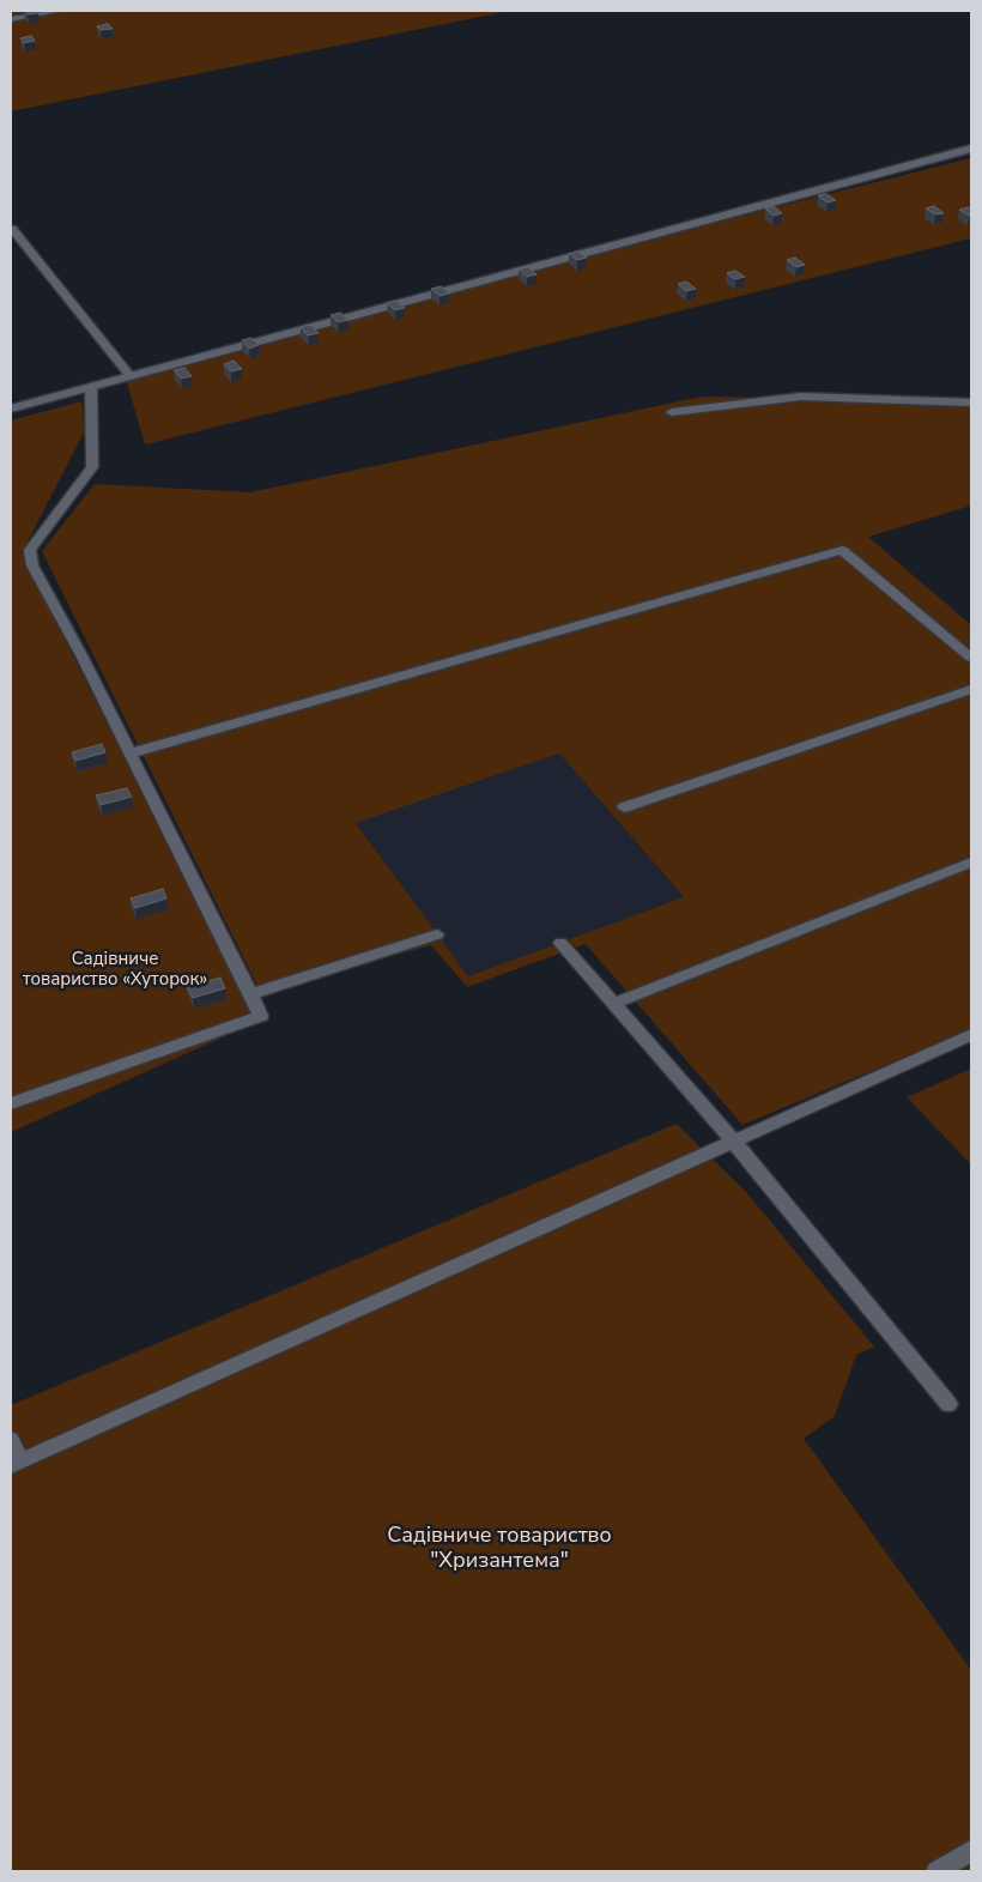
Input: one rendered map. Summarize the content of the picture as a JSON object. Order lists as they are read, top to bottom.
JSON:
{
  "parks": ["Садівниче товариство «Хуторок»", "Садівниче товариство \"Хризантема\""]
}
